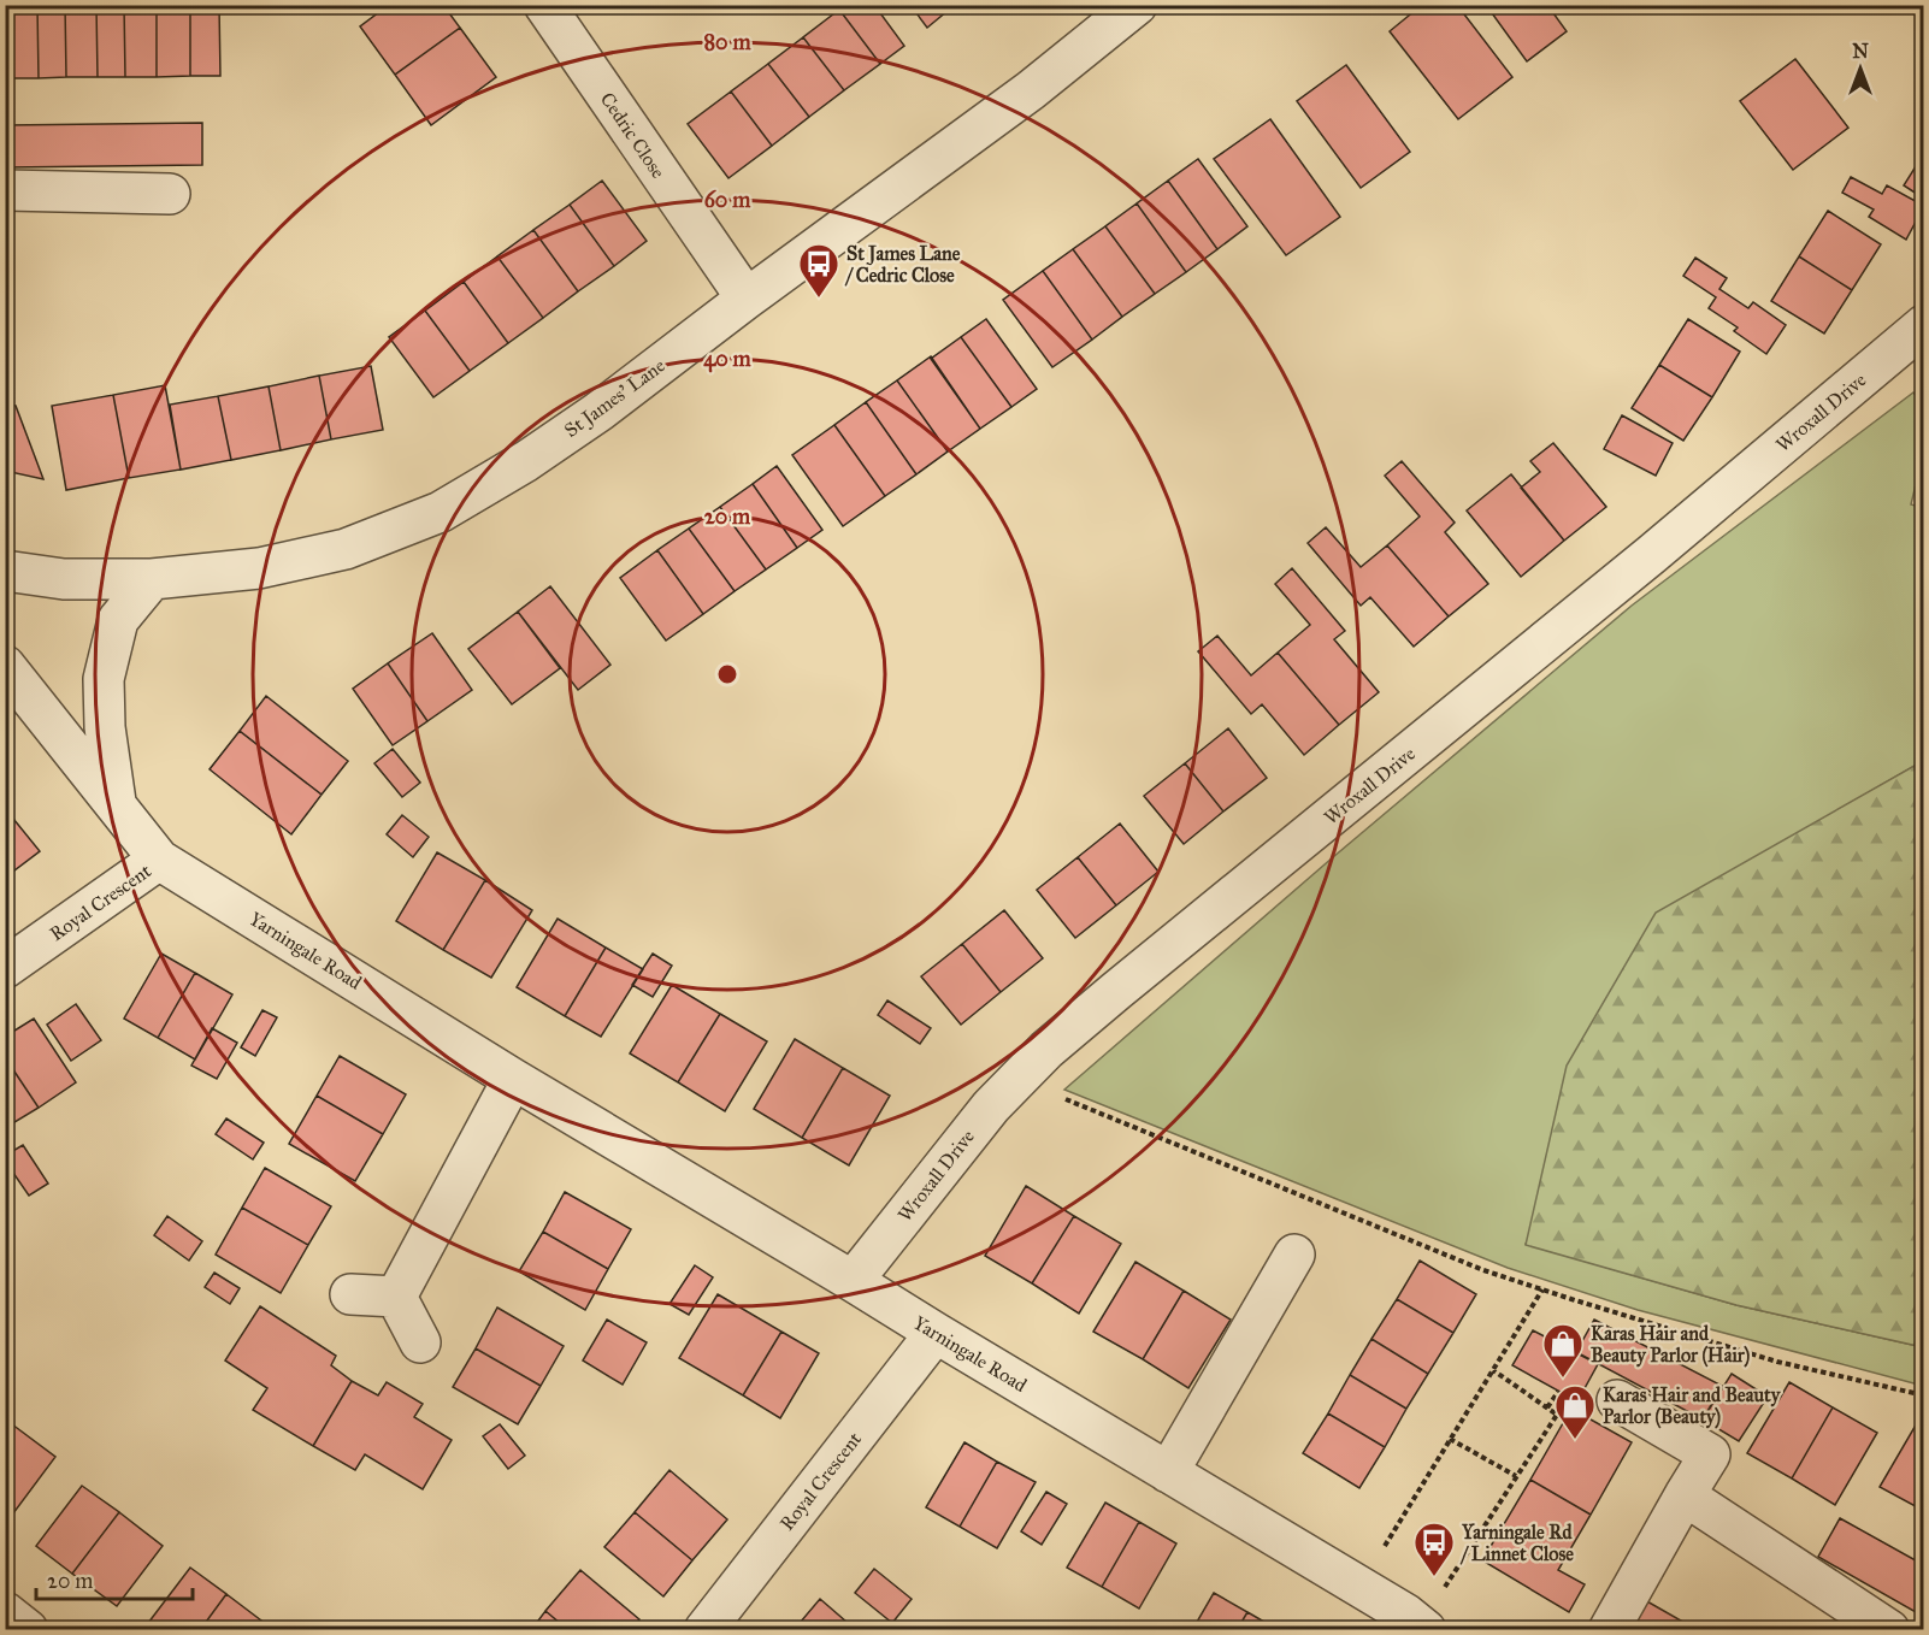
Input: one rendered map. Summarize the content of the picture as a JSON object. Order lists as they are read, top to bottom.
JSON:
{
  "streets": {
    "street": [
      "Cedric Close",
      "St James' Lane",
      "Wroxall Drive",
      "Royal Crescent",
      "Yarningale Road"
    ]
  },
  "crossings": [
    ["Cedric Close", "St James' Lane"],
    ["Wroxall Drive", "Yarningale Road"],
    ["Royal Crescent", "Yarningale Road"]
  ],
  "places": {
    "bus stop": ["St James Lane / Cedric Close", "Yarningale Rd / Linnet Close"],
    "shop": ["Karas Hair and Beauty Parlor (Hair)", "Karas Hair and Beauty Parlor (Beauty)"]
  },
  "scale_bar": "20 m",
  "north": "top",
  "rings": [
    "80 m",
    "60 m",
    "40 m",
    "20 m"
  ]
}
